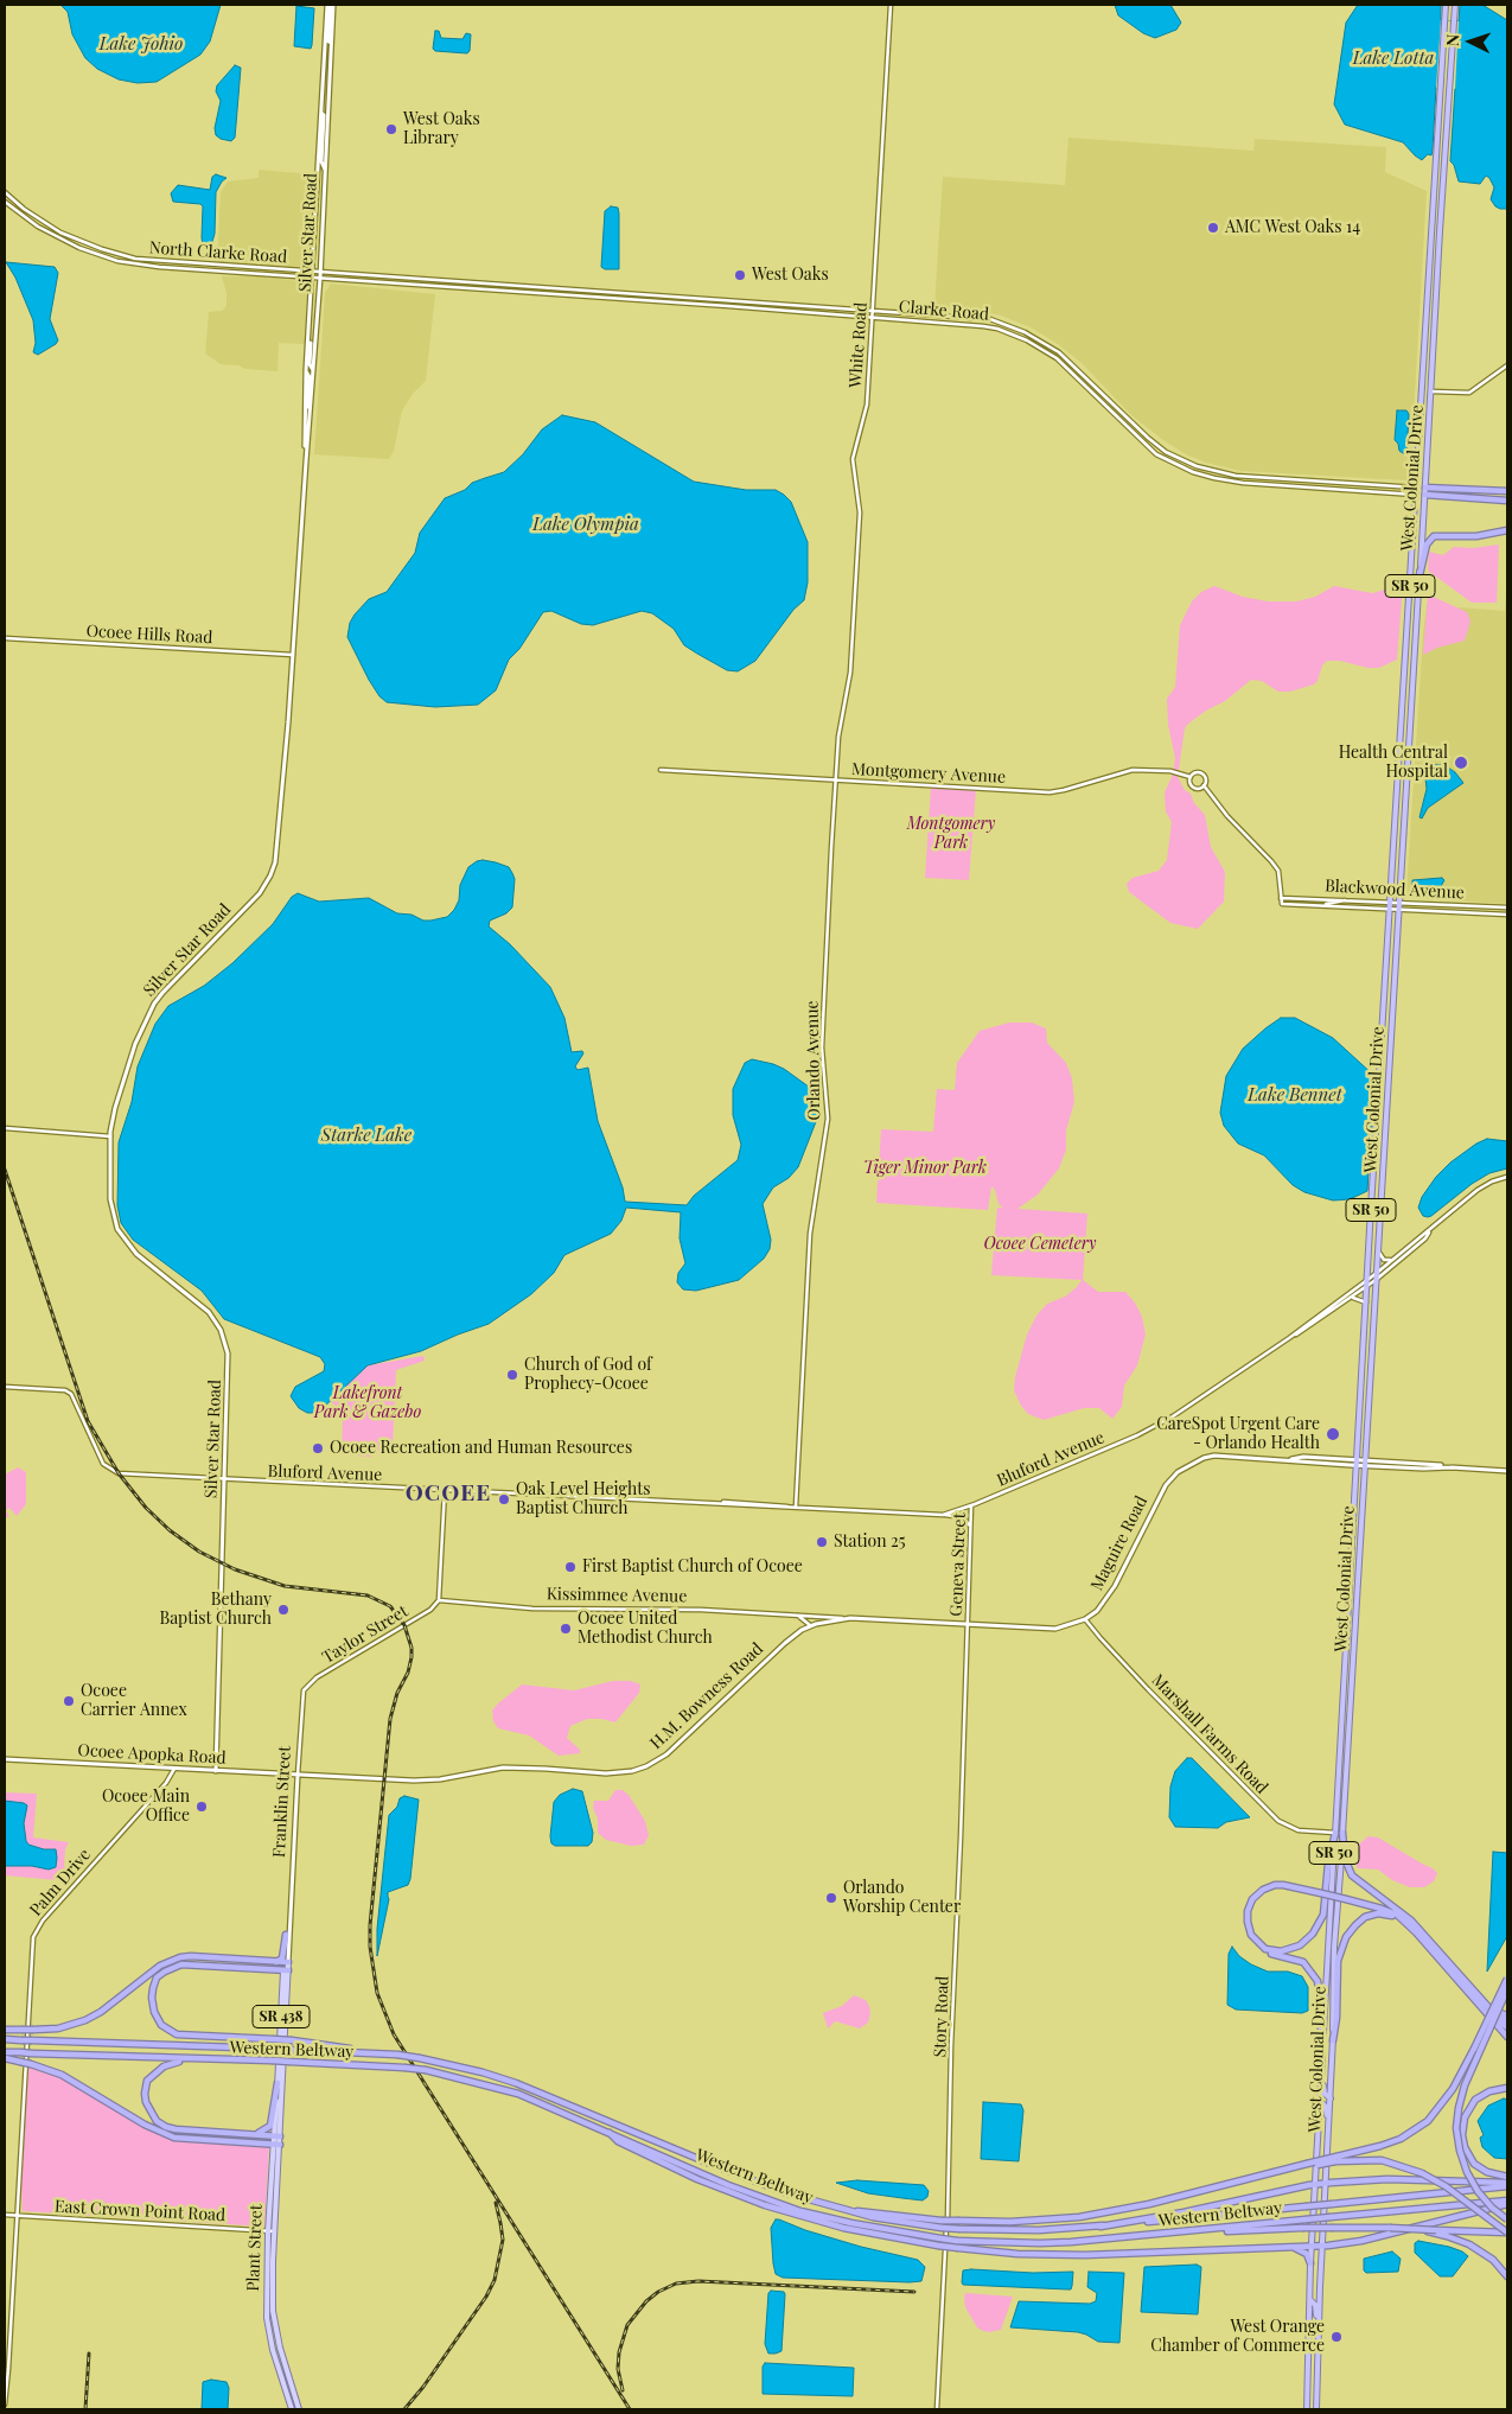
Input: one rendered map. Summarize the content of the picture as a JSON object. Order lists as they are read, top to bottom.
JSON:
{
  "streets": {
    "highway": [
      "Clarke Road",
      "West Colonial Drive",
      "SR 50",
      "Western Beltway"
    ],
    "main road": [
      "Silver Star Road",
      "Maguire Road",
      "Kissimmee Avenue",
      "H.M. Bowness Road",
      "Ocoee Apopka Road",
      "Franklin Street",
      "SR 438",
      "Plant Street"
    ],
    "street": [
      "North Clarke Road",
      "White Road",
      "Ocoee Hills Road",
      "Montgomery Avenue",
      "Blackwood Avenue",
      "Orlando Avenue",
      "Bluford Avenue",
      "Geneva Street",
      "Taylor Street",
      "Marshall Farms Road",
      "Palm Drive",
      "Story Road",
      "East Crown Point Road"
    ]
  },
  "crossings": [
    ["Silver Star Road", "North Clarke Road"],
    ["Silver Star Road", "Ocoee Hills Road"],
    ["Silver Star Road", "Bluford Avenue"],
    ["Silver Star Road", "Ocoee Apopka Road"],
    ["North Clarke Road", "Clarke Road"],
    ["Clarke Road", "White Road"],
    ["Clarke Road", "West Colonial Drive"],
    ["White Road", "Orlando Avenue"],
    ["West Colonial Drive", "Blackwood Avenue"],
    ["West Colonial Drive", "Bluford Avenue"],
    ["West Colonial Drive", "Maguire Road"],
    ["West Colonial Drive", "Marshall Farms Road"],
    ["Montgomery Avenue", "Orlando Avenue"],
    ["Orlando Avenue", "Bluford Avenue"],
    ["Bluford Avenue", "Geneva Street"],
    ["Maguire Road", "Geneva Street"],
    ["Maguire Road", "Kissimmee Avenue"],
    ["Maguire Road", "Marshall Farms Road"],
    ["Maguire Road", "Story Road"],
    ["Geneva Street", "Kissimmee Avenue"],
    ["Geneva Street", "Story Road"],
    ["Kissimmee Avenue", "Taylor Street"],
    ["Kissimmee Avenue", "H.M. Bowness Road"],
    ["Kissimmee Avenue", "Story Road"],
    ["Taylor Street", "Franklin Street"],
    ["H.M. Bowness Road", "Ocoee Apopka Road"],
    ["H.M. Bowness Road", "Franklin Street"],
    ["Ocoee Apopka Road", "Franklin Street"],
    ["Ocoee Apopka Road", "Palm Drive"],
    ["Franklin Street", "Plant Street"],
    ["Palm Drive", "East Crown Point Road"],
    ["East Crown Point Road", "Plant Street"]
  ],
  "districts": ["OCOEE"],
  "water": [
    "Lake Johio",
    "Lake Lotta",
    "Lake Olympia",
    "Lake Bennet",
    "Starke Lake"
  ],
  "parks": [
    "Montgomery Park",
    "Tiger Minor Park",
    "Ocoee Cemetery",
    "Lakefront Park & Gazebo"
  ],
  "places": [
    "West Oaks Library",
    "AMC West Oaks 14",
    "West Oaks",
    "Health Central Hospital",
    "Church of God of Prophecy-Ocoee",
    "CareSpot Urgent Care - Orlando Health",
    "Ocoee Recreation and Human Resources",
    "Oak Level Heights Baptist Church",
    "Station 25",
    "First Baptist Church of Ocoee",
    "Bethany Baptist Church",
    "Ocoee United Methodist Church",
    "Ocoee Carrier Annex",
    "Ocoee Main Office",
    "Orlando Worship Center",
    "West Orange Chamber of Commerce"
  ],
  "north": "left"
}
